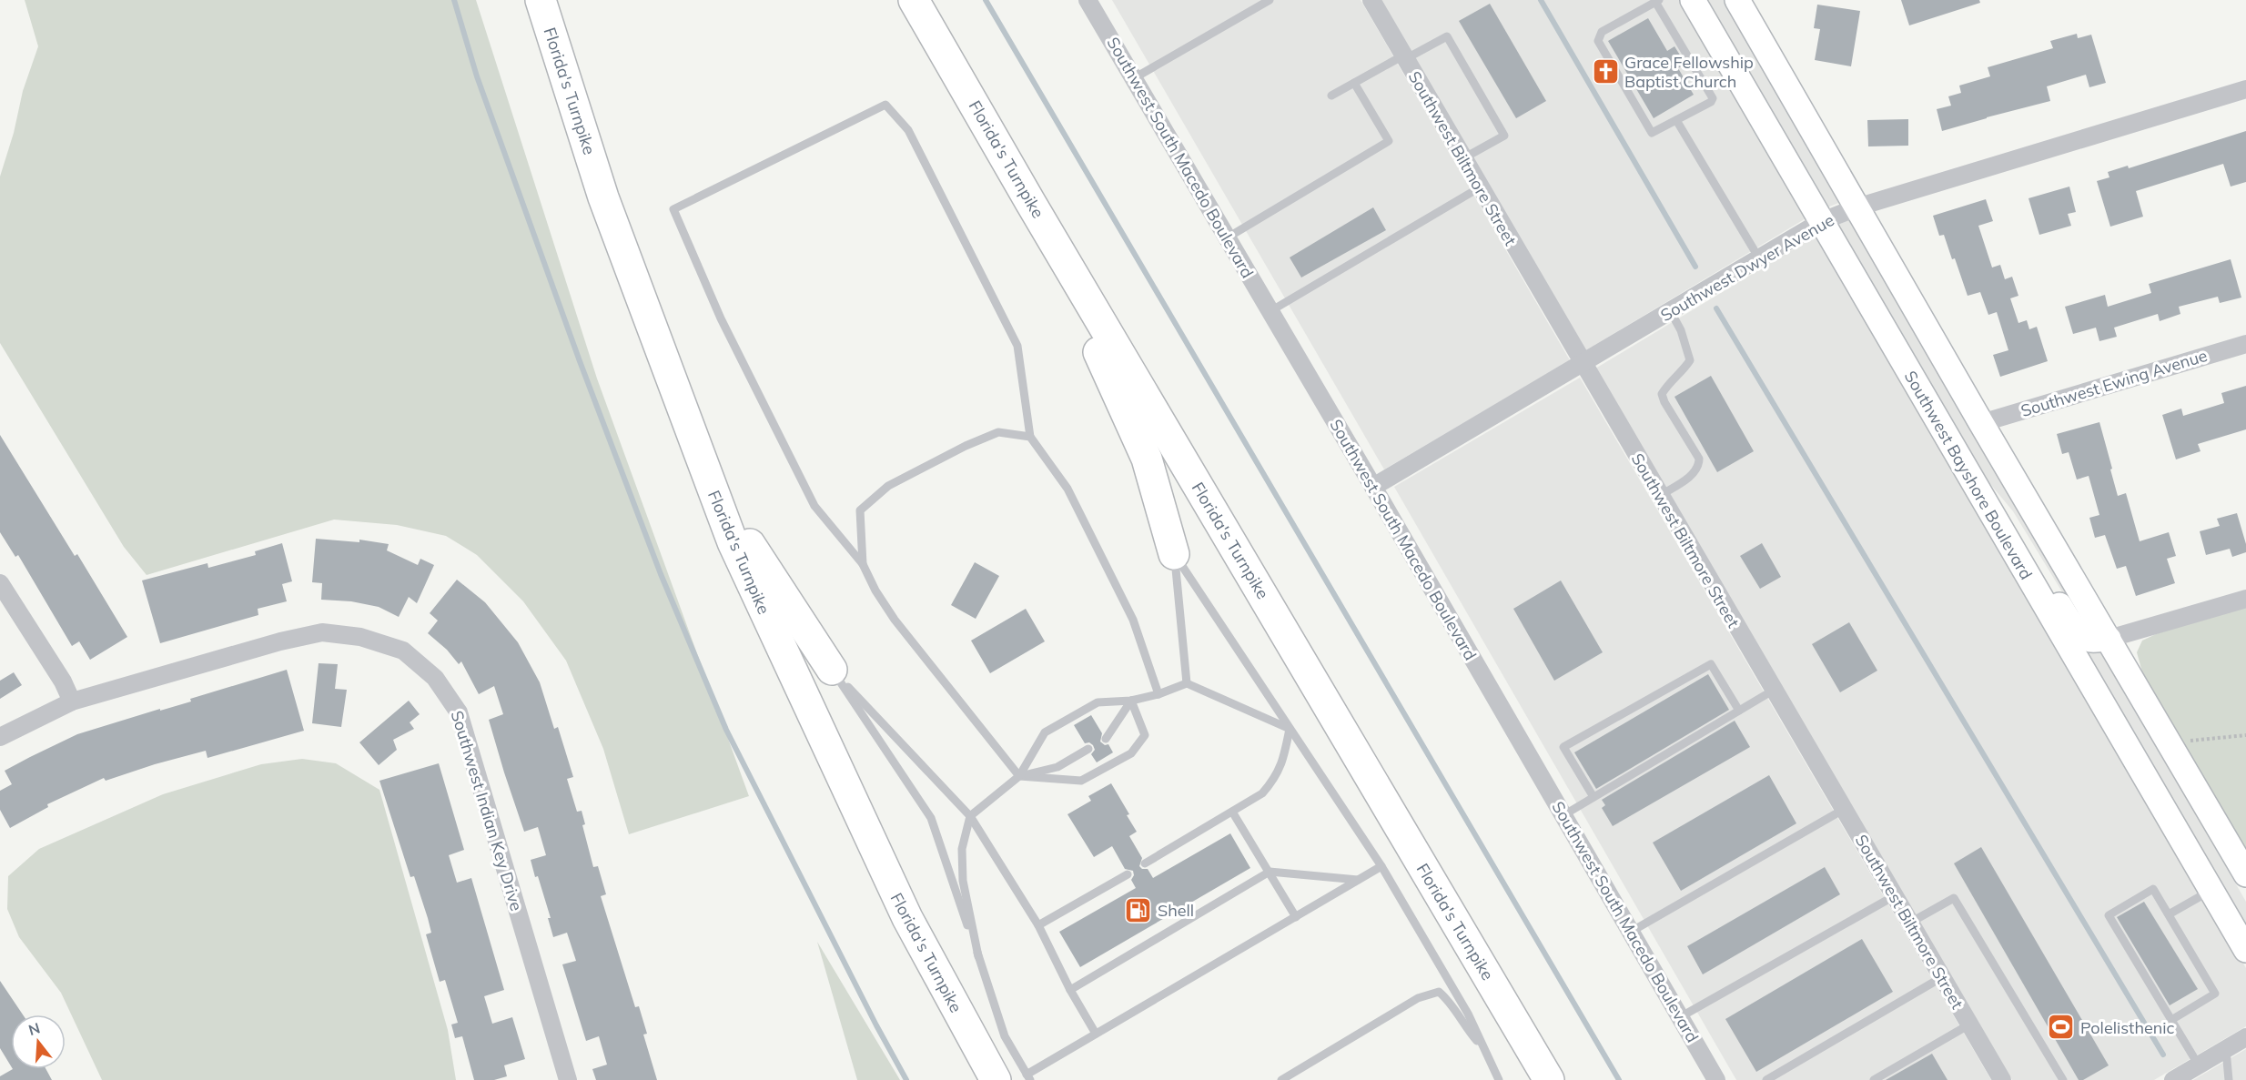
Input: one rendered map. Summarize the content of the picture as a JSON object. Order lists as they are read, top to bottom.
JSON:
{
  "streets": {
    "highway": ["Florida's Turnpike"],
    "main road": ["Southwest Bayshore Boulevard"],
    "street": [
      "Southwest South Macedo Boulevard",
      "Southwest Biltmore Street",
      "Southwest Dwyer Avenue",
      "Southwest Ewing Avenue",
      "Southwest Indian Key Drive"
    ]
  },
  "crossings": [
    ["Southwest South Macedo Boulevard", "Southwest Dwyer Avenue"],
    ["Southwest Biltmore Street", "Southwest Dwyer Avenue"],
    ["Southwest Dwyer Avenue", "Southwest Bayshore Boulevard"]
  ],
  "places": {
    "church": ["Grace Fellowship Baptist Church"],
    "fuel station": ["Shell"],
    "sports": ["Polelisthenic"]
  },
  "north": "top"
}
